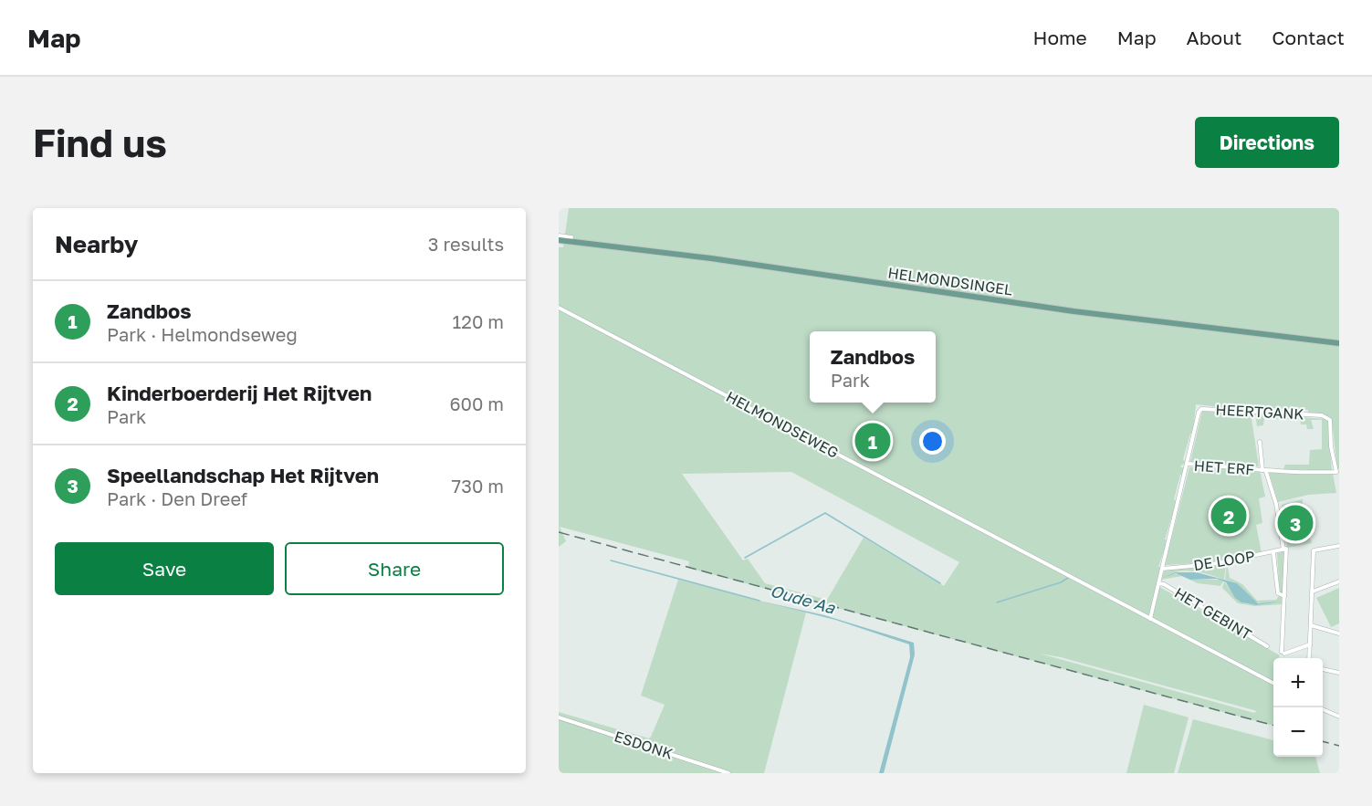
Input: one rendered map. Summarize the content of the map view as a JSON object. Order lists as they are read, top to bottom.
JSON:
{
  "streets": {
    "main road": ["HELMONDSINGEL"],
    "street": [
      "HEERTGANK",
      "HELMONDSEWEG",
      "HET ERF",
      "DE LOOP",
      "HET GEBINT",
      "ESDONK"
    ]
  },
  "crossings": [
    ["HEERTGANK", "HET ERF"],
    ["HEERTGANK", "DE LOOP"]
  ],
  "water": ["Oude Aa"],
  "page": {
    "header": "Map",
    "nav": [
      "Home",
      "Map",
      "About",
      "Contact"
    ],
    "buttons": [
      "Directions",
      ["Save", "Share"]
    ],
    "title": "Find us",
    "heading": ["Nearby", "3 results"],
    "list": [
      {
        "mark": "1",
        "name": "Zandbos",
        "note": "Park · Helmondseweg",
        "value": "120 m"
      },
      {
        "mark": "2",
        "name": "Kinderboerderij Het Rijtven",
        "note": "Park",
        "value": "600 m"
      },
      {
        "mark": "3",
        "name": "Speellandschap Het Rijtven",
        "note": "Park · Den Dreef",
        "value": "730 m"
      }
    ],
    "popup": ["Zandbos", "Park"],
    "pins": ["1", "2", "3"],
    "map_buttons": ["+", "−"]
  }
}
